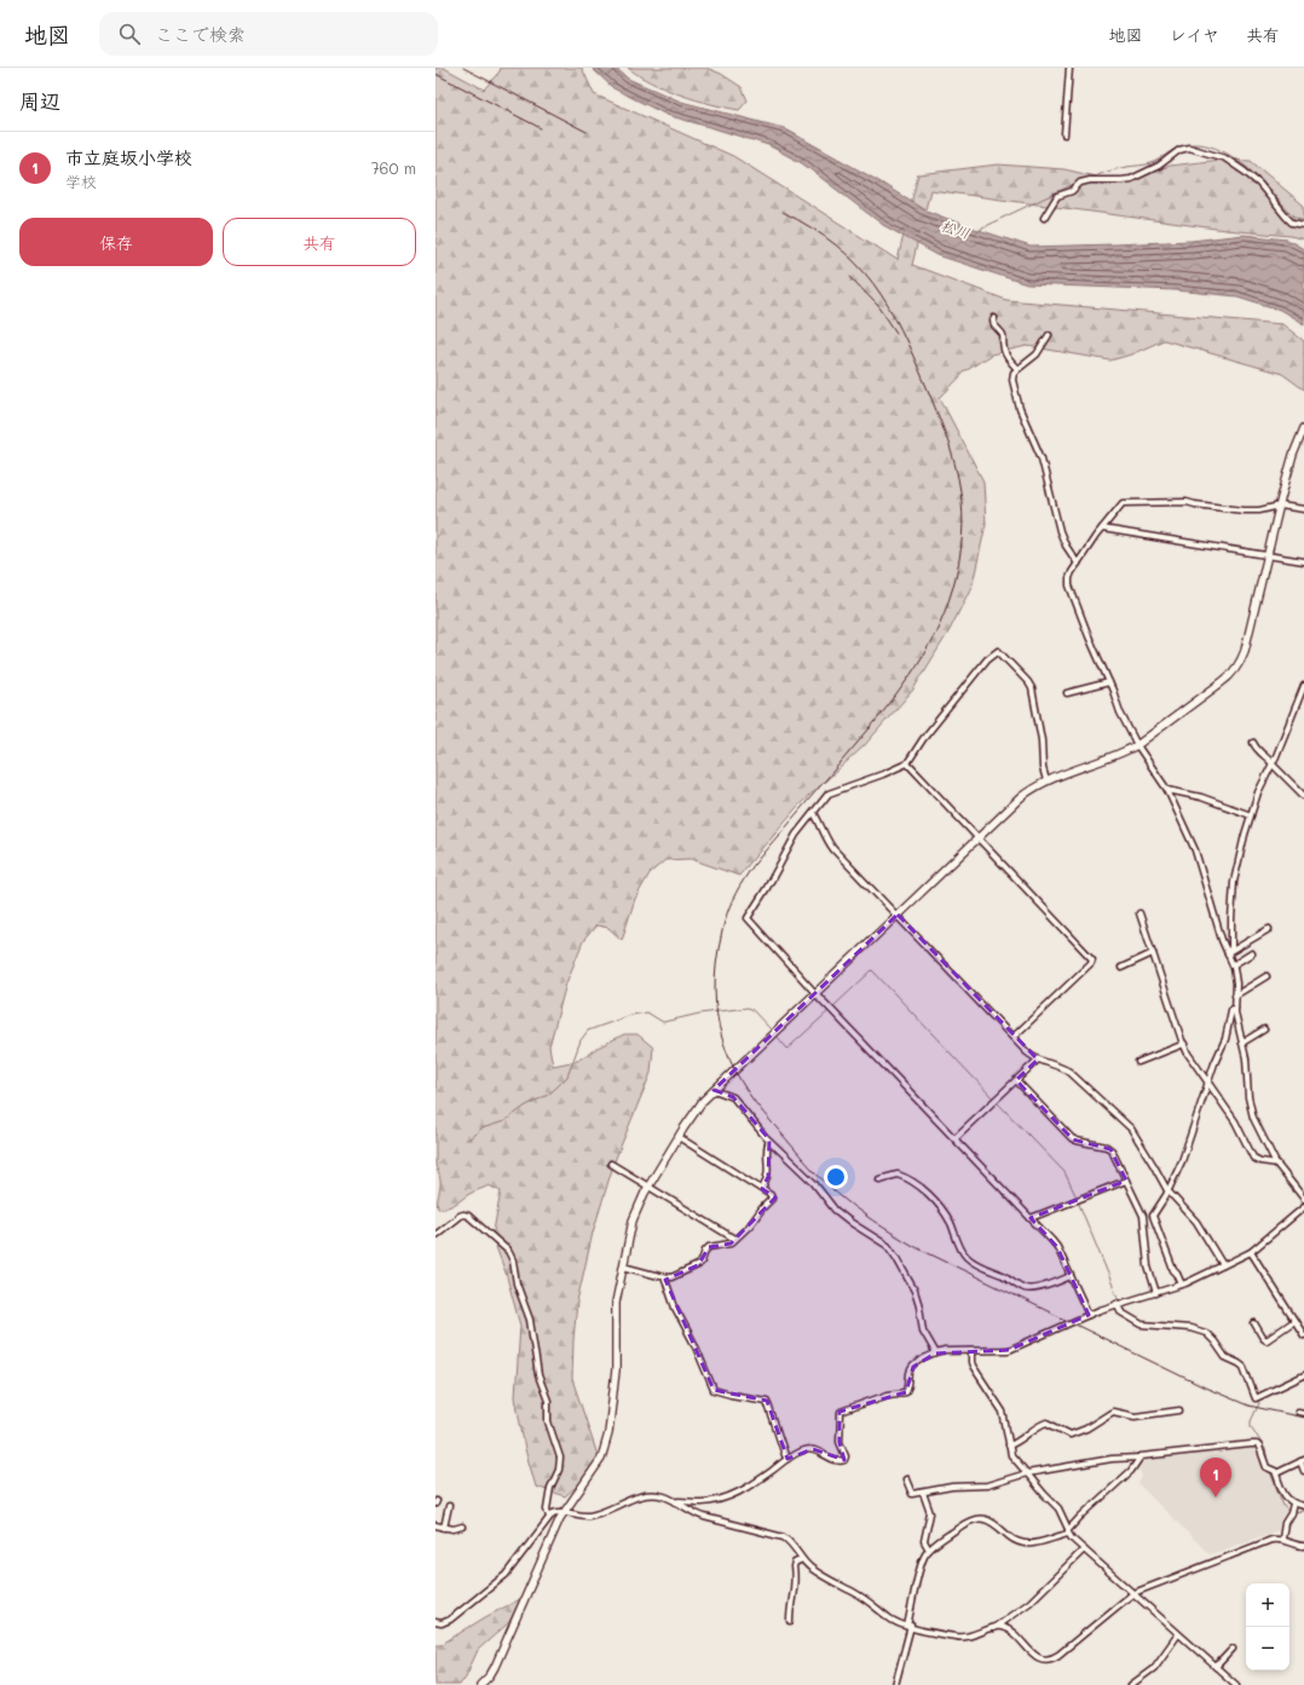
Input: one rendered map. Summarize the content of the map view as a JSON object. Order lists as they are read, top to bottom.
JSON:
{
  "water": ["松川"],
  "page": {
    "header": "地図",
    "search": "ここで検索",
    "nav": ["地図", "レイヤ", "共有"],
    "heading": "周辺",
    "list": [
      {
        "mark": "1",
        "name": "市立庭坂小学校",
        "note": "学校",
        "value": "760 m"
      }
    ],
    "buttons": ["保存", "共有"],
    "pins": "1",
    "map_buttons": ["+", "−"]
  }
}
